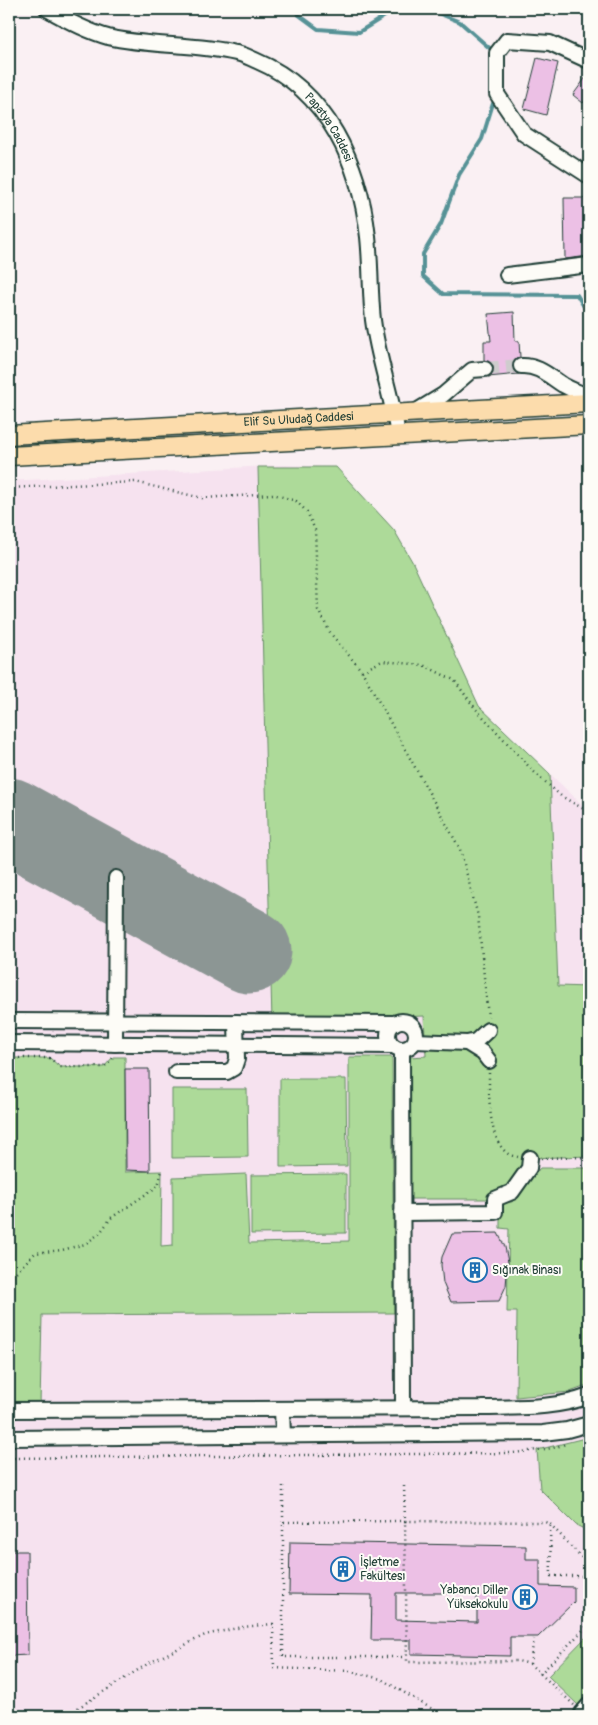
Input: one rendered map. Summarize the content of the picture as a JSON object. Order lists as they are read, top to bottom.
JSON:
{
  "streets": {
    "main road": ["Elif Su Uludağ Caddesi"],
    "street": ["Papatya Caddesi"]
  },
  "crossings": [
    ["Papatya Caddesi", "Elif Su Uludağ Caddesi"]
  ],
  "places": {
    "building": ["Sığınak Binası", "İşletme Fakültesı", "Yabancı Diller Yüksekokulu"]
  }
}
